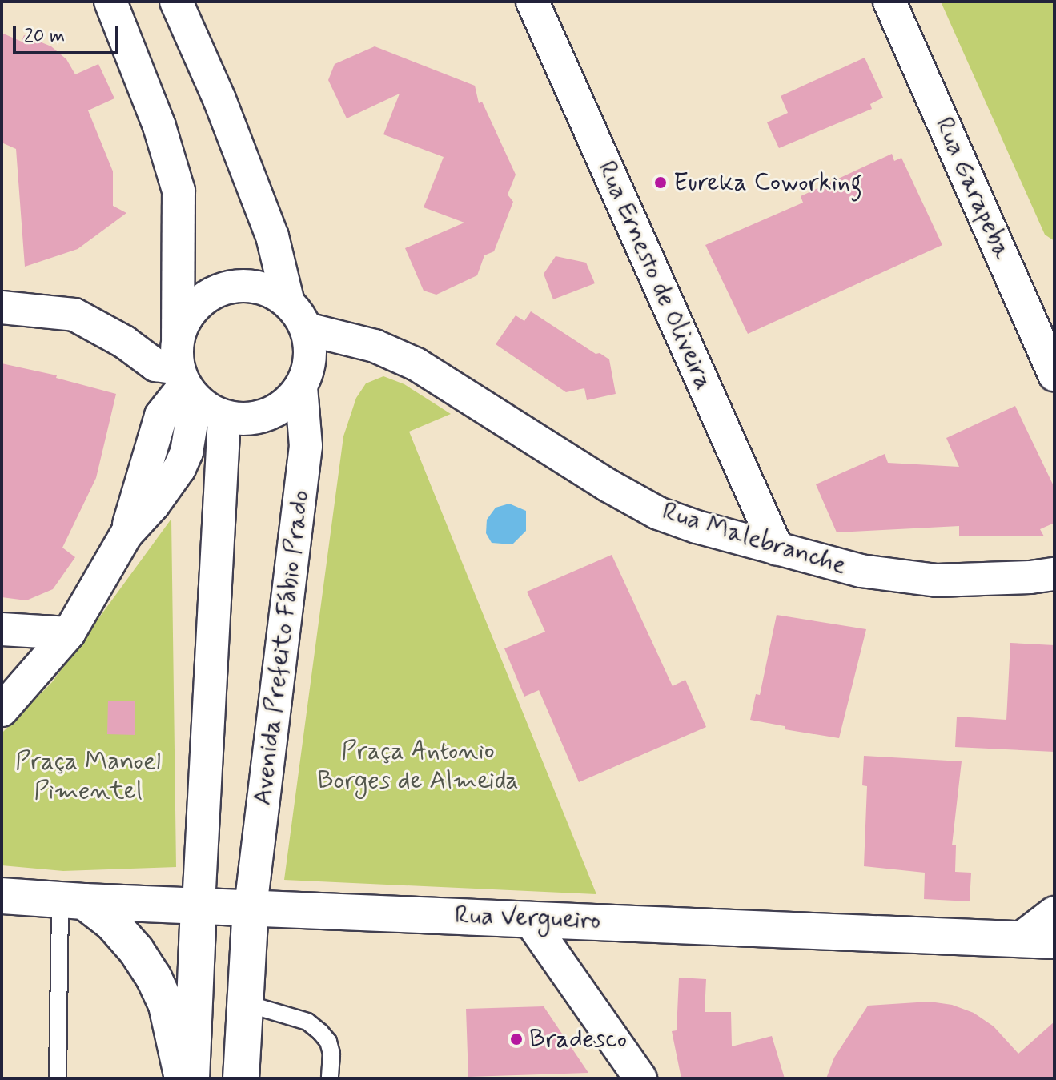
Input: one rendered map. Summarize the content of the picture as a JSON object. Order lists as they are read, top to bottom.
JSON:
{
  "streets": {
    "main road": ["Rua Vergueiro"],
    "street": [
      "Rua Garapeba",
      "Rua Ernesto de Oliveira",
      "Rua Malebranche",
      "Avenida Prefeito Fábio Prado"
    ]
  },
  "crossings": [
    ["Rua Ernesto de Oliveira", "Rua Malebranche"],
    ["Rua Malebranche", "Avenida Prefeito Fábio Prado"],
    ["Avenida Prefeito Fábio Prado", "Rua Vergueiro"]
  ],
  "parks": ["Praça Antonio Borges de Almeida", "Praça Manoel Pimentel"],
  "places": ["Eureka Coworking", "Bradesco"],
  "scale_bar": "20 m"
}
